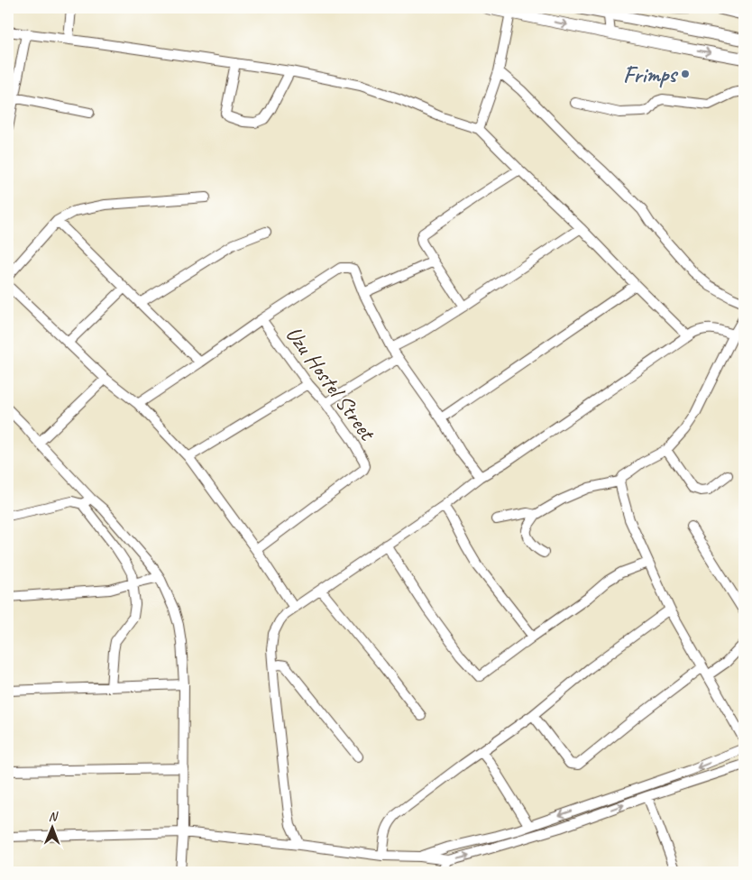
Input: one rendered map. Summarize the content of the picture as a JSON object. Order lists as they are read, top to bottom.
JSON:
{
  "streets": {
    "street": ["Uzu Hostel Street"]
  },
  "places": ["Frimps"],
  "north": "top"
}
